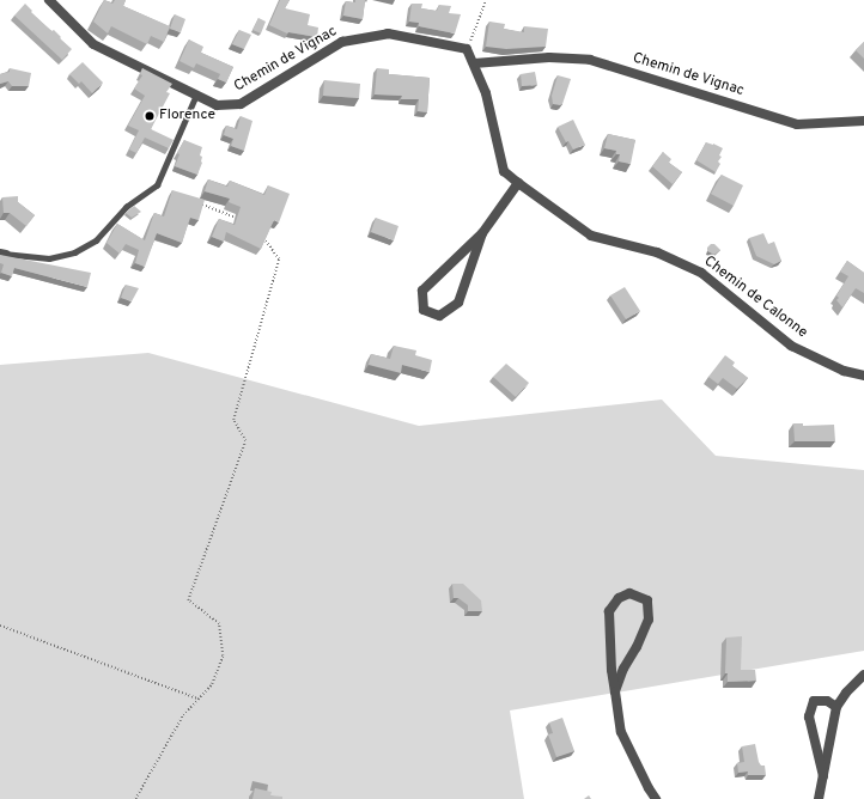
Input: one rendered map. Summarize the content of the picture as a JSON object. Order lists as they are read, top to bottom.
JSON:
{
  "streets": {
    "street": ["Chemin de Vignac", "Chemin de Calonne"]
  },
  "crossings": [
    ["Chemin de Vignac", "Chemin de Calonne"]
  ],
  "places": ["Florence"]
}
